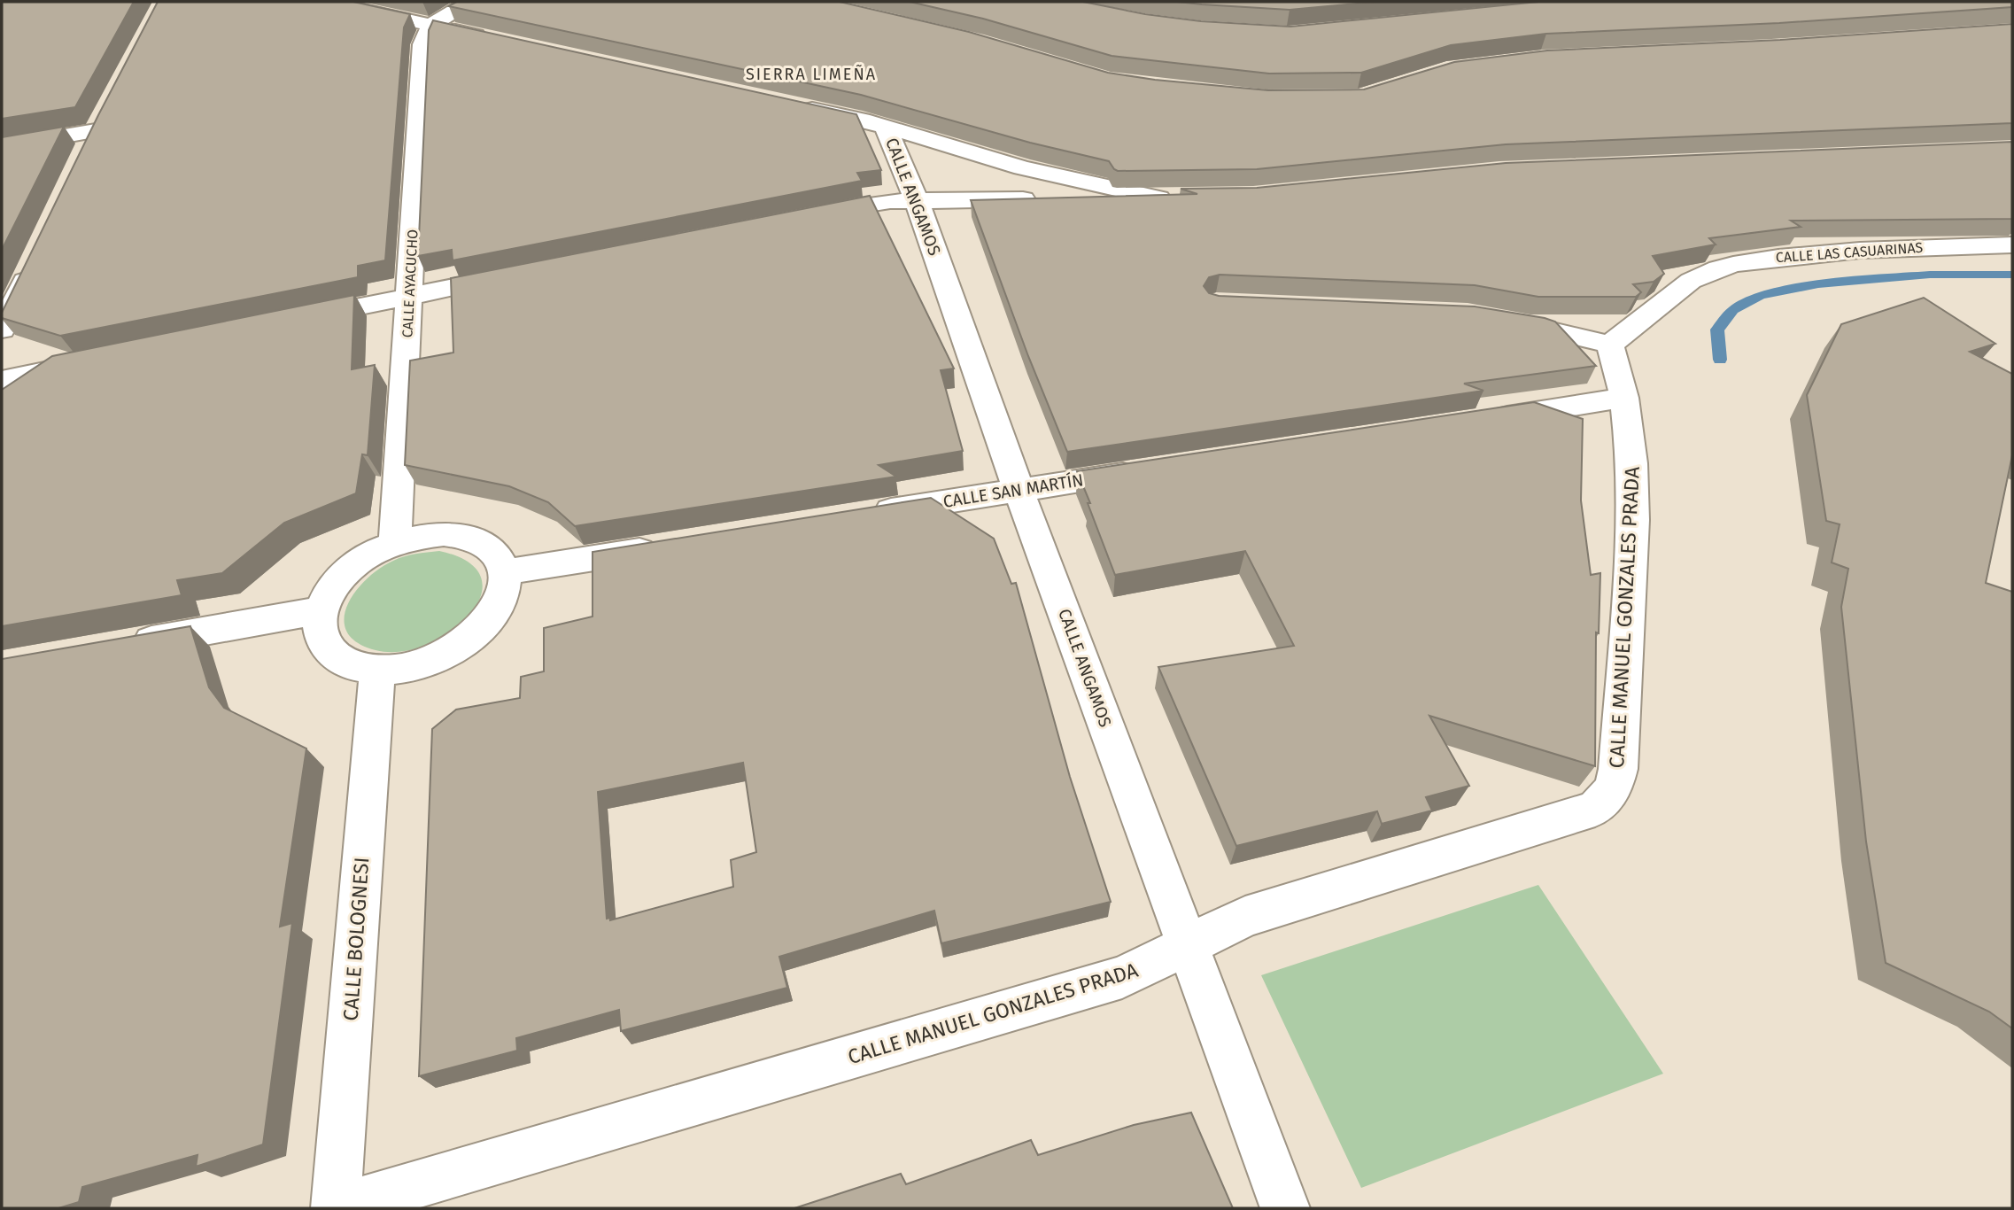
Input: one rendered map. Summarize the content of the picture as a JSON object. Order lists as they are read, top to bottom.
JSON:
{
  "streets": {
    "street": [
      "CALLE ANGAMOS",
      "CALLE LAS CASUARINAS",
      "CALLE AYACUCHO",
      "CALLE SAN MARTÍN",
      "CALLE MANUEL GONZALES PRADA",
      "CALLE BOLOGNESI"
    ]
  },
  "crossings": [
    ["CALLE ANGAMOS", "CALLE SAN MARTÍN"],
    ["CALLE ANGAMOS", "CALLE MANUEL GONZALES PRADA"],
    ["CALLE AYACUCHO", "CALLE BOLOGNESI"],
    ["CALLE MANUEL GONZALES PRADA", "CALLE BOLOGNESI"]
  ],
  "districts": ["SIERRA LIMEÑA"]
}
